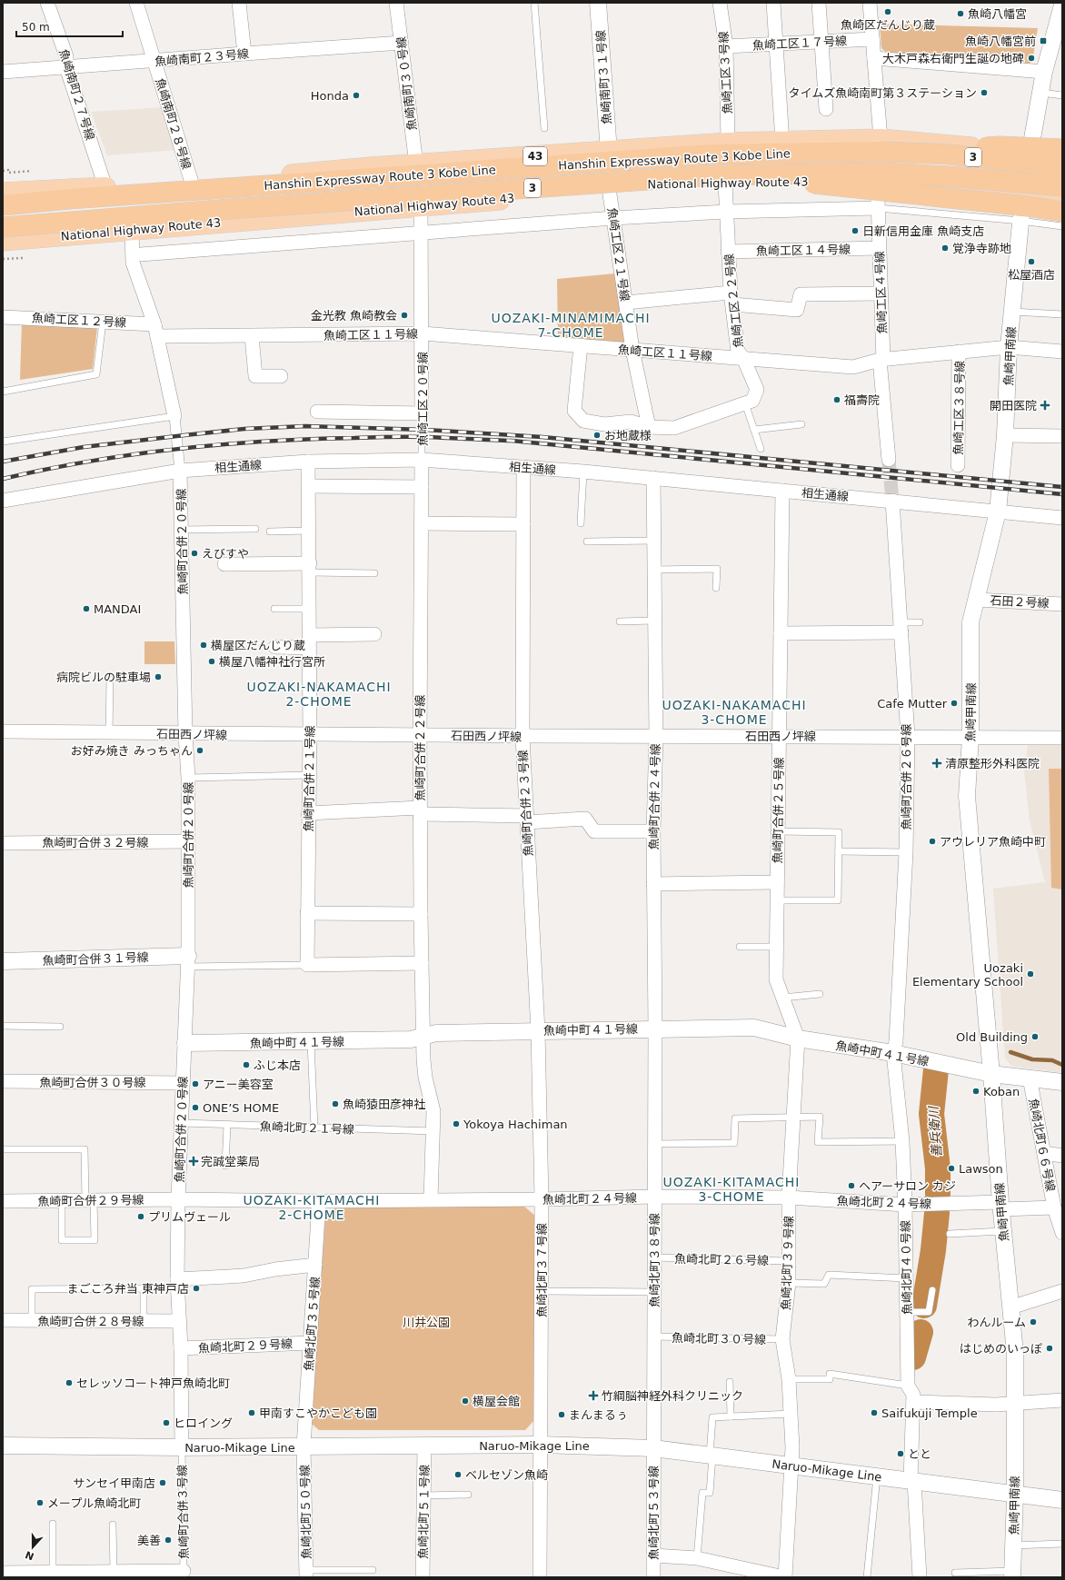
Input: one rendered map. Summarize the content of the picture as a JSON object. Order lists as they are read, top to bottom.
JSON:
{
  "streets": {
    "highway": [
      "43",
      "3",
      "Hanshin Expressway Route 3 Kobe Line",
      "National Highway Route 43"
    ],
    "street": [
      "魚崎工区１７号線",
      "魚崎南町２３号線",
      "魚崎工区３号線",
      "魚崎南町３１号線",
      "魚崎南町３０号線",
      "魚崎南町２７号線",
      "魚崎南町２８号線",
      "魚崎工区１４号線",
      "魚崎工区２１号線",
      "魚崎工区４号線",
      "魚崎工区２２号線",
      "魚崎工区１２号線",
      "魚崎工区１１号線",
      "魚崎甲南線",
      "魚崎工区２０号線",
      "魚崎工区３８号線",
      "相生通線",
      "魚崎町合併２０号線",
      "石田２号線",
      "石田西ノ坪線",
      "魚崎町合併２２号線",
      "魚崎町合併２６号線",
      "魚崎町合併２１号線",
      "魚崎町合併２４号線",
      "魚崎町合併２３号線",
      "魚崎町合併２５号線",
      "魚崎町合併３２号線",
      "魚崎町合併３１号線",
      "魚崎中町４１号線",
      "魚崎町合併３０号線",
      "魚崎北町６６号線",
      "魚崎北町２４号線",
      "魚崎町合併２９号線",
      "魚崎北町３８号線",
      "魚崎北町３９号線",
      "魚崎北町４０号線",
      "魚崎北町３７号線",
      "魚崎町合併２８号線",
      "魚崎北町３５号線",
      "魚崎北町２９号線",
      "Naruo-Mikage Line",
      "魚崎北町５０号線",
      "魚崎北町５１号線",
      "魚崎北町５３号線"
    ],
    "lane": [
      "魚崎北町２１号線",
      "魚崎北町２６号線",
      "魚崎北町３０号線",
      "魚崎町合併３号線"
    ]
  },
  "crossings": [
    ["魚崎工区１７号線", "魚崎工区３号線"],
    ["魚崎南町２３号線", "魚崎南町３０号線"],
    ["魚崎南町２３号線", "魚崎南町２７号線"],
    ["魚崎南町２３号線", "魚崎南町２８号線"],
    ["魚崎工区３号線", "43"],
    ["魚崎南町３１号線", "43"],
    ["魚崎南町３０号線", "43"],
    ["魚崎南町２７号線", "43"],
    ["魚崎南町２８号線", "43"],
    ["43", "Hanshin Expressway Route 3 Kobe Line"],
    ["43", "魚崎甲南線"],
    ["National Highway Route 43", "魚崎工区２１号線"],
    ["National Highway Route 43", "魚崎工区４号線"],
    ["National Highway Route 43", "魚崎工区２２号線"],
    ["National Highway Route 43", "魚崎甲南線"],
    ["National Highway Route 43", "魚崎工区２０号線"],
    ["National Highway Route 43", "魚崎町合併２０号線"],
    ["魚崎工区１４号線", "魚崎工区４号線"],
    ["魚崎工区１４号線", "魚崎工区２２号線"],
    ["魚崎工区２１号線", "魚崎工区１１号線"],
    ["魚崎工区４号線", "魚崎工区１１号線"],
    ["魚崎工区２２号線", "魚崎工区１１号線"],
    ["魚崎工区１２号線", "魚崎工区１１号線"],
    ["魚崎工区１２号線", "魚崎町合併２０号線"],
    ["魚崎工区１１号線", "魚崎甲南線"],
    ["魚崎工区１１号線", "魚崎工区２０号線"],
    ["魚崎工区１１号線", "魚崎工区３８号線"],
    ["魚崎工区１１号線", "魚崎町合併２０号線"],
    ["魚崎甲南線", "相生通線"],
    ["魚崎甲南線", "石田２号線"],
    ["魚崎甲南線", "石田西ノ坪線"],
    ["魚崎甲南線", "魚崎中町４１号線"],
    ["魚崎甲南線", "魚崎北町２４号線"],
    ["魚崎甲南線", "Naruo-Mikage Line"],
    ["魚崎工区２０号線", "相生通線"],
    ["魚崎工区２０号線", "魚崎町合併２２号線"],
    ["相生通線", "魚崎町合併２０号線"],
    ["相生通線", "魚崎町合併２２号線"],
    ["相生通線", "魚崎町合併２６号線"],
    ["相生通線", "魚崎町合併２１号線"],
    ["相生通線", "魚崎町合併２４号線"],
    ["相生通線", "魚崎町合併２３号線"],
    ["相生通線", "魚崎町合併２５号線"],
    ["魚崎町合併２０号線", "石田西ノ坪線"],
    ["魚崎町合併２０号線", "魚崎町合併３２号線"],
    ["魚崎町合併２０号線", "魚崎町合併３１号線"],
    ["魚崎町合併２０号線", "魚崎中町４１号線"],
    ["魚崎町合併２０号線", "魚崎町合併３０号線"],
    ["魚崎町合併２０号線", "魚崎北町２１号線"],
    ["魚崎町合併２０号線", "魚崎北町２４号線"],
    ["魚崎町合併２０号線", "魚崎町合併２９号線"],
    ["魚崎町合併２０号線", "魚崎町合併２８号線"],
    ["魚崎町合併２０号線", "魚崎北町２９号線"],
    ["魚崎町合併２０号線", "Naruo-Mikage Line"],
    ["魚崎町合併２０号線", "魚崎町合併３号線"],
    ["石田西ノ坪線", "魚崎町合併２２号線"],
    ["石田西ノ坪線", "魚崎町合併２６号線"],
    ["石田西ノ坪線", "魚崎町合併２１号線"],
    ["石田西ノ坪線", "魚崎町合併２４号線"],
    ["石田西ノ坪線", "魚崎町合併２３号線"],
    ["石田西ノ坪線", "魚崎町合併２５号線"],
    ["魚崎町合併２２号線", "魚崎中町４１号線"],
    ["魚崎町合併２２号線", "魚崎北町２１号線"],
    ["魚崎町合併２２号線", "魚崎北町２４号線"],
    ["魚崎町合併２６号線", "魚崎中町４１号線"],
    ["魚崎町合併２６号線", "魚崎北町４０号線"],
    ["魚崎町合併２４号線", "魚崎中町４１号線"],
    ["魚崎町合併２４号線", "魚崎北町３８号線"],
    ["魚崎町合併２３号線", "魚崎中町４１号線"],
    ["魚崎町合併２３号線", "魚崎北町３７号線"],
    ["魚崎町合併２５号線", "魚崎中町４１号線"],
    ["魚崎町合併２５号線", "魚崎北町３９号線"],
    ["魚崎中町４１号線", "魚崎北町６６号線"],
    ["魚崎中町４１号線", "魚崎北町３８号線"],
    ["魚崎中町４１号線", "魚崎北町３９号線"],
    ["魚崎中町４１号線", "魚崎北町４０号線"],
    ["魚崎中町４１号線", "魚崎北町３７号線"],
    ["魚崎北町６６号線", "魚崎北町２４号線"],
    ["魚崎北町２４号線", "魚崎町合併２９号線"],
    ["魚崎北町２４号線", "魚崎北町３８号線"],
    ["魚崎北町２４号線", "魚崎北町３９号線"],
    ["魚崎北町２４号線", "魚崎北町４０号線"],
    ["魚崎北町２４号線", "魚崎北町３７号線"],
    ["魚崎北町２４号線", "魚崎北町３５号線"],
    ["魚崎北町２６号線", "魚崎北町３８号線"],
    ["魚崎北町２６号線", "魚崎北町３９号線"],
    ["魚崎北町３８号線", "魚崎北町３０号線"],
    ["魚崎北町３８号線", "Naruo-Mikage Line"],
    ["魚崎北町３８号線", "魚崎北町５３号線"],
    ["魚崎北町３９号線", "魚崎北町３０号線"],
    ["魚崎北町３９号線", "Naruo-Mikage Line"],
    ["魚崎北町４０号線", "Naruo-Mikage Line"],
    ["魚崎北町３７号線", "Naruo-Mikage Line"],
    ["魚崎北町３５号線", "魚崎北町２９号線"],
    ["魚崎北町３５号線", "Naruo-Mikage Line"],
    ["魚崎北町３５号線", "魚崎北町５０号線"],
    ["Naruo-Mikage Line", "魚崎町合併３号線"],
    ["Naruo-Mikage Line", "魚崎北町５０号線"],
    ["Naruo-Mikage Line", "魚崎北町５１号線"],
    ["Naruo-Mikage Line", "魚崎北町５３号線"]
  ],
  "districts": [
    "UOZAKI-MINAMIMACHI 7-CHOME",
    "UOZAKI-NAKAMACHI 2-CHOME",
    "UOZAKI-NAKAMACHI 3-CHOME",
    "UOZAKI-KITAMACHI 3-CHOME",
    "UOZAKI-KITAMACHI 2-CHOME"
  ],
  "water": ["善兵衛川"],
  "parks": ["川井公園"],
  "places": {
    "other": [
      "魚崎区だんじり蔵",
      "魚崎八幡宮",
      "大木戸森右衛門生誕の地碑",
      "タイムズ魚崎南町第３ステーション",
      "Honda",
      "日新信用金庫 魚崎支店",
      "覚浄寺跡地",
      "松屋酒店",
      "金光教 魚崎教会",
      "福壽院",
      "お地蔵様",
      "えびすや",
      "MANDAI",
      "横屋区だんじり蔵",
      "横屋八幡神社行宮所",
      "病院ビルの駐車場",
      "Cafe Mutter",
      "お好み焼き みっちゃん",
      "アウレリア魚崎中町",
      "Uozaki Elementary School",
      "Old Building",
      "ふじ本店",
      "アニー美容室",
      "Koban",
      "魚崎猿田彦神社",
      "ONE’S HOME",
      "Yokoya Hachiman",
      "Lawson",
      "ヘアーサロン カジ",
      "プリムヴェール",
      "まごころ弁当 東神戸店",
      "わんルーム",
      "はじめのいっぽ",
      "セレッソコート神戸魚崎北町",
      "横屋会館",
      "甲南すこやかこども園",
      "Saifukuji Temple",
      "まんまるぅ",
      "ヒロイング",
      "とと",
      "ベルセゾン魚崎",
      "サンセイ甲南店",
      "メープル魚崎北町",
      "美善"
    ],
    "transit": ["魚崎八幡宮前"],
    "health": [
      "開田医院",
      "清原整形外科医院",
      "完誠堂薬局",
      "竹綱脳神経外科クリニック"
    ]
  },
  "scale_bar": "50 m",
  "north": "bottom"
}
